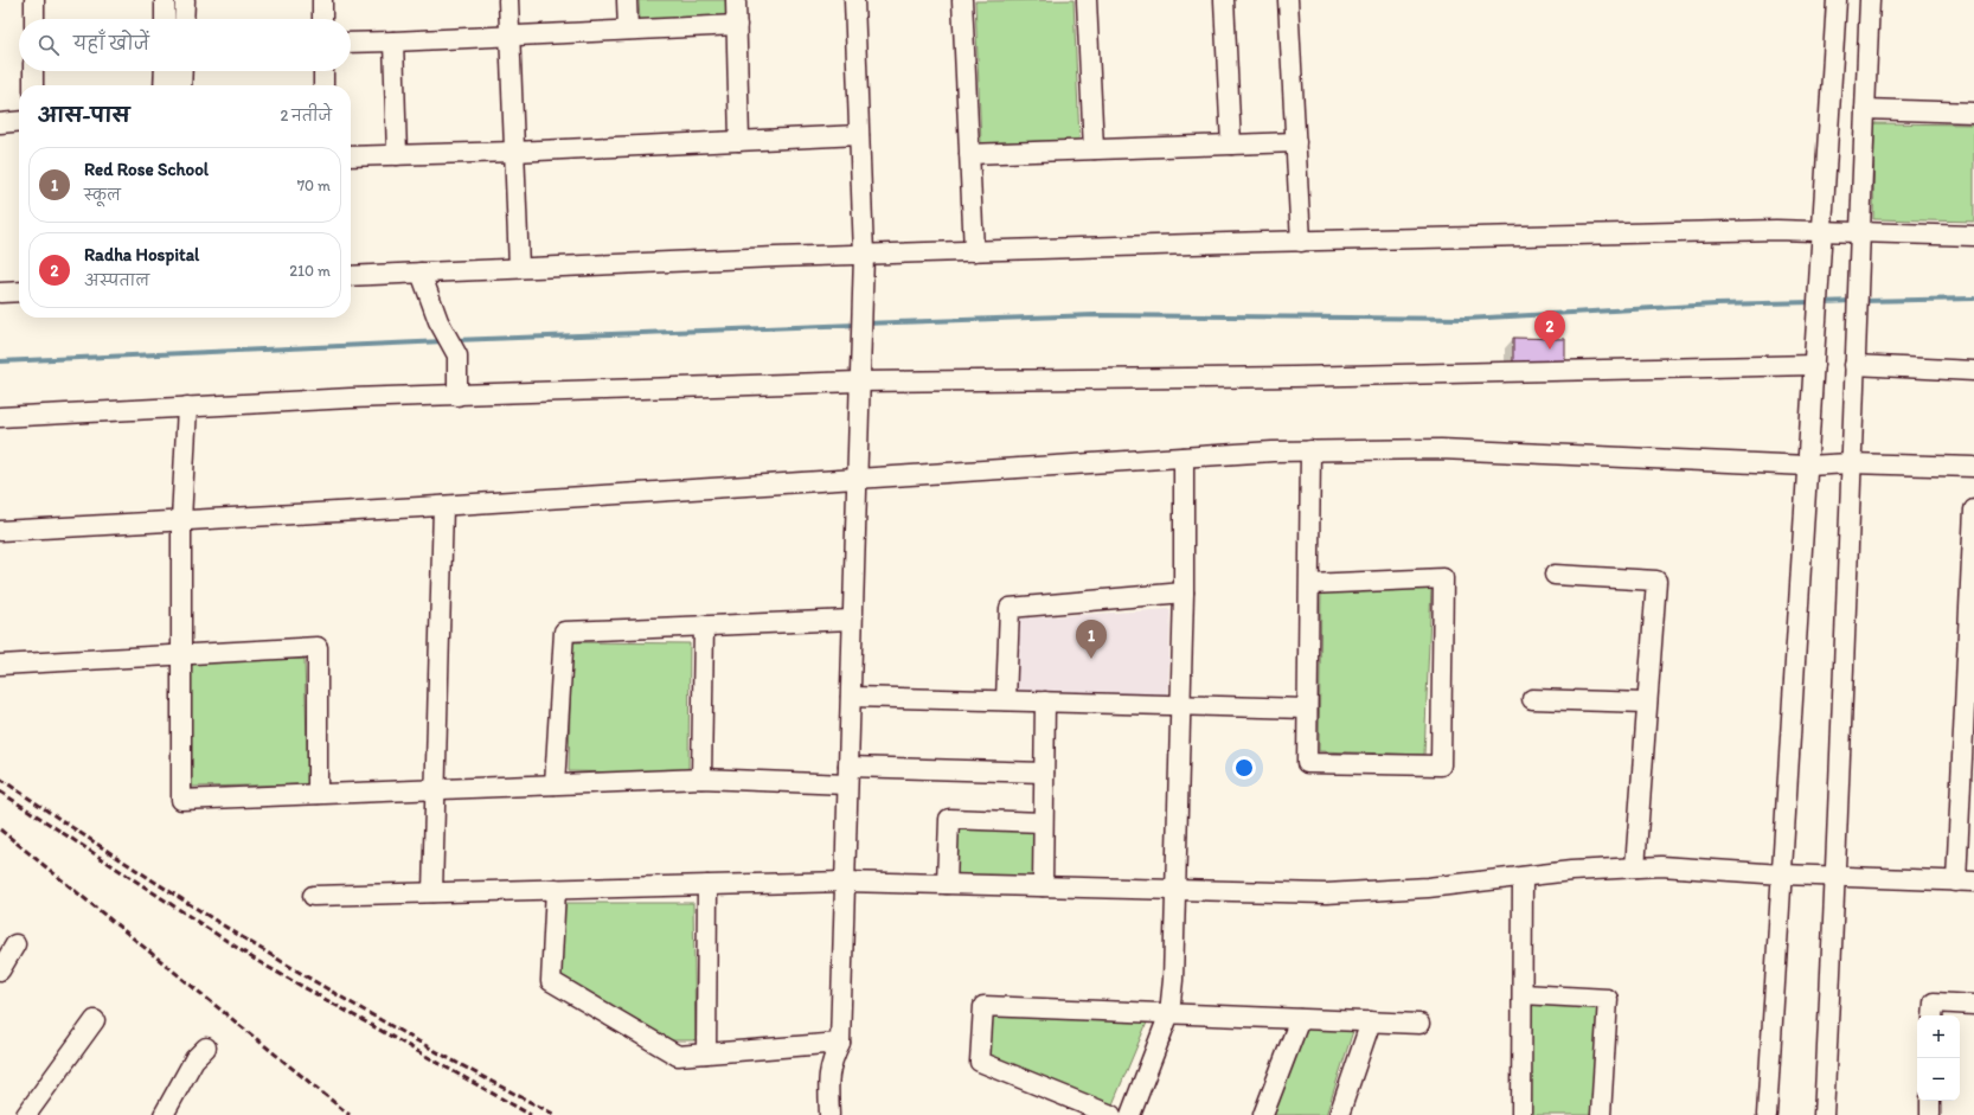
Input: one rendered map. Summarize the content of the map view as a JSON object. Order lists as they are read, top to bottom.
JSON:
{
  "page": {
    "search": "यहाँ खोजें",
    "heading": ["आस-पास", "2 नतीजे"],
    "list": [
      {
        "mark": "1",
        "name": "Red Rose School",
        "note": "स्कूल",
        "value": "70 m"
      },
      {
        "mark": "2",
        "name": "Radha Hospital",
        "note": "अस्पताल",
        "value": "210 m"
      }
    ],
    "pins": ["2", "1"],
    "map_buttons": ["+", "−"]
  }
}
